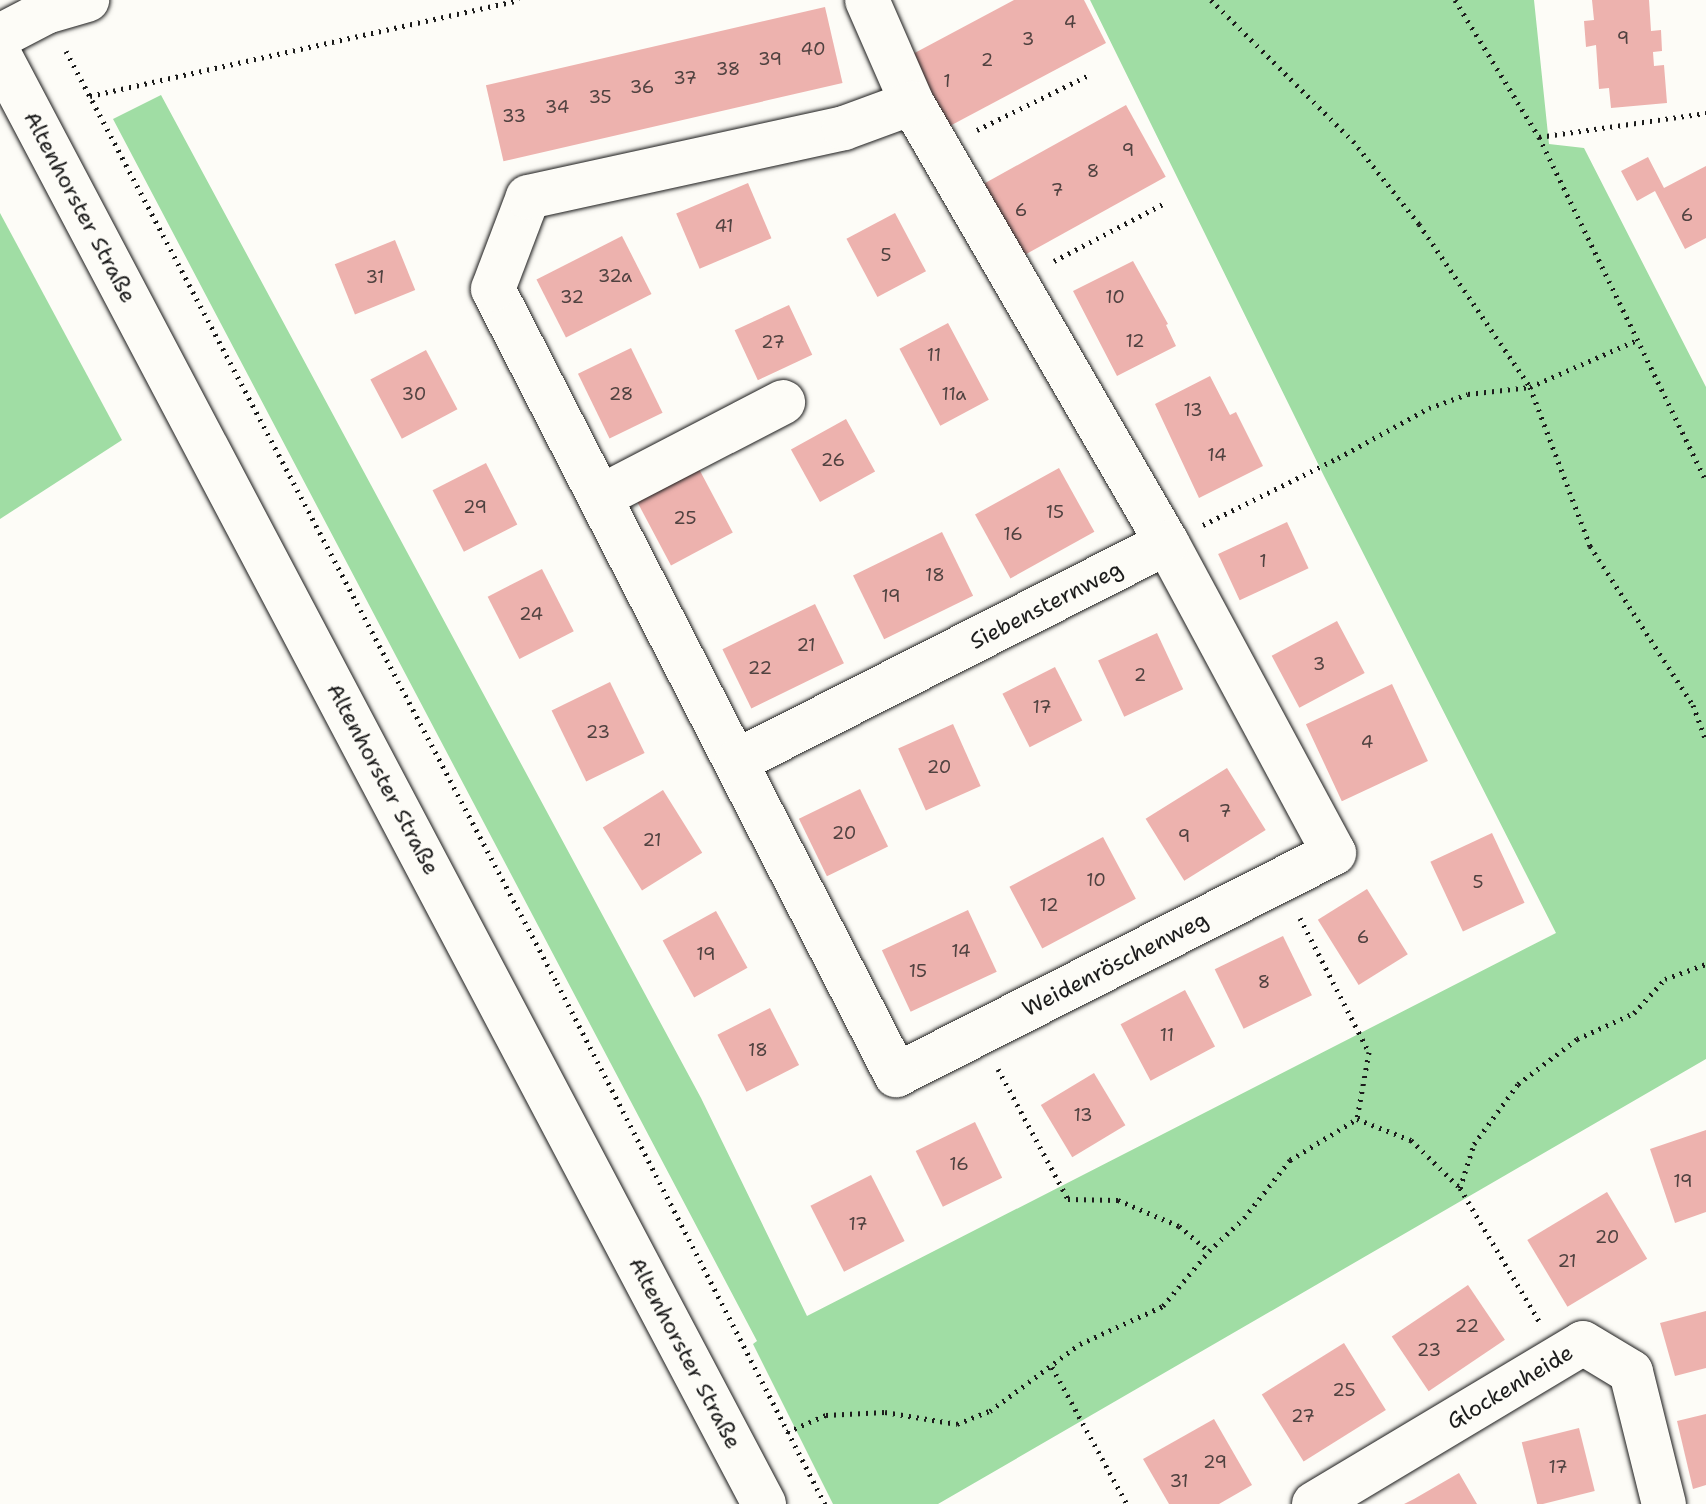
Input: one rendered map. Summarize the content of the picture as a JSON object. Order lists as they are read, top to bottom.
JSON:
{
  "streets": {
    "street": [
      "Altenhorster Straße",
      "Siebensternweg",
      "Weidenröschenweg",
      "Glockenheide"
    ]
  },
  "crossings": [
    ["Siebensternweg", "Weidenröschenweg"]
  ],
  "house_numbers": [
    "4",
    "9",
    "3",
    "40",
    "39",
    "2",
    "38",
    "37",
    "1",
    "36",
    "35",
    "34",
    "33",
    "9",
    "8",
    "7",
    "6",
    "6",
    "41",
    "5",
    "32a",
    "31",
    "32",
    "10",
    "12",
    "27",
    "11",
    "30",
    "28",
    "11a",
    "13",
    "14",
    "26",
    "29",
    "15",
    "25",
    "16",
    "1",
    "18",
    "19",
    "24",
    "21",
    "3",
    "22",
    "2",
    "17",
    "23",
    "4",
    "20",
    "7",
    "20",
    "9",
    "21",
    "10",
    "5",
    "12",
    "6",
    "14",
    "19",
    "15",
    "8",
    "11",
    "18",
    "13",
    "16",
    "19",
    "17",
    "20",
    "21",
    "22",
    "23",
    "25",
    "27",
    "29",
    "17",
    "31"
  ]
}
